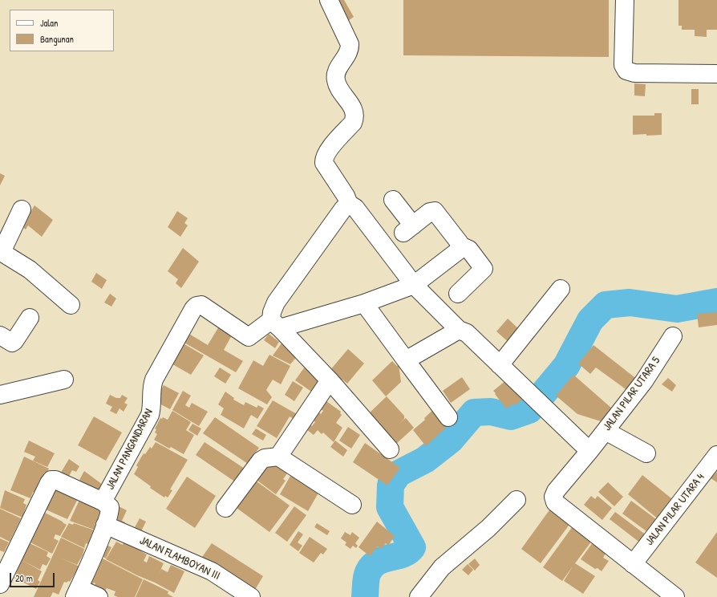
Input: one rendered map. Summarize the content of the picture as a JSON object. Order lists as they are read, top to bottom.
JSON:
{
  "streets": {
    "street": [
      "JALAN PILAR UTARA 5",
      "JALAN PANGANDARAN",
      "JALAN PILAR UTARA 4",
      "JALAN FLAMBOYAN III"
    ]
  },
  "crossings": [
    ["JALAN PILAR UTARA 5", "JALAN PILAR UTARA 4"]
  ],
  "legend": ["Jalan", "Bangunan"],
  "scale_bar": "20 m"
}
